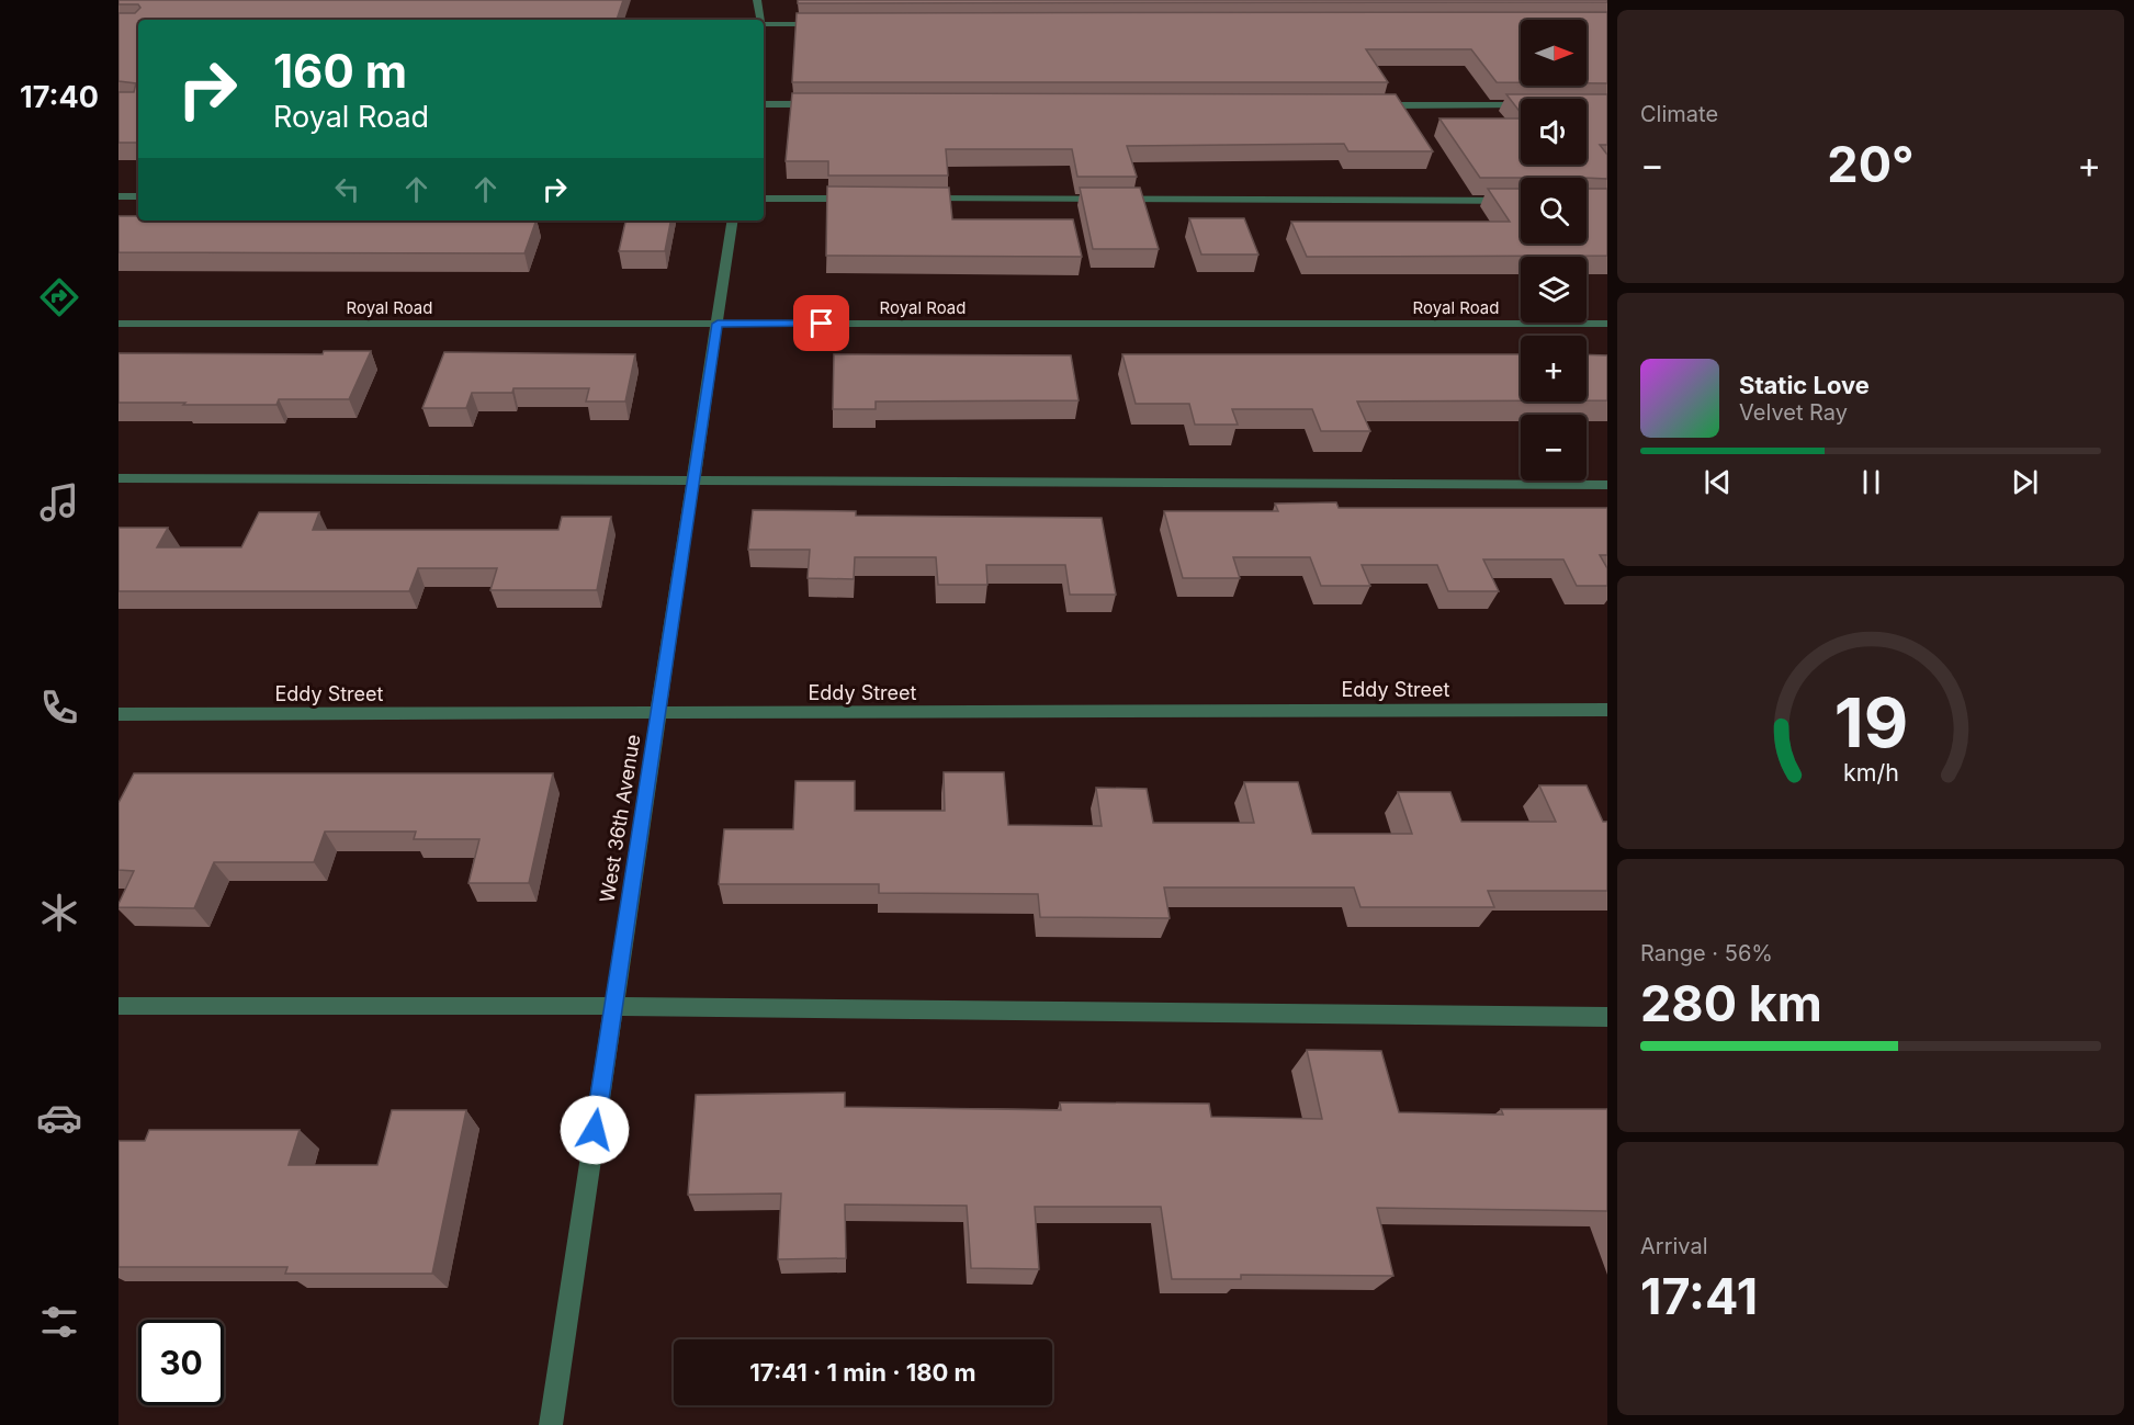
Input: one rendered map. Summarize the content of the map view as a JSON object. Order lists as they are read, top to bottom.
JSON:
{
  "streets": {
    "street": ["Royal Road", "Eddy Street", "West 36th Avenue"]
  },
  "crossings": [
    ["Royal Road", "West 36th Avenue"],
    ["Eddy Street", "West 36th Avenue"]
  ],
  "north": "right",
  "page": {
    "tabs": "17:40",
    "tile": [
      "Climate",
      ["Range · 56%", "280 km"],
      ["Arrival", "17:41"]
    ],
    "map_buttons": ["+", "−"],
    "turn": ["160 m", "Royal Road"],
    "heat": ["−", "20°", "+"],
    "song": ["Static Love", "Velvet Ray"],
    "limit": "30",
    "trip": "17:41 · 1 min · 180 m",
    "gauge": ["19", "km/h"]
  }
}
